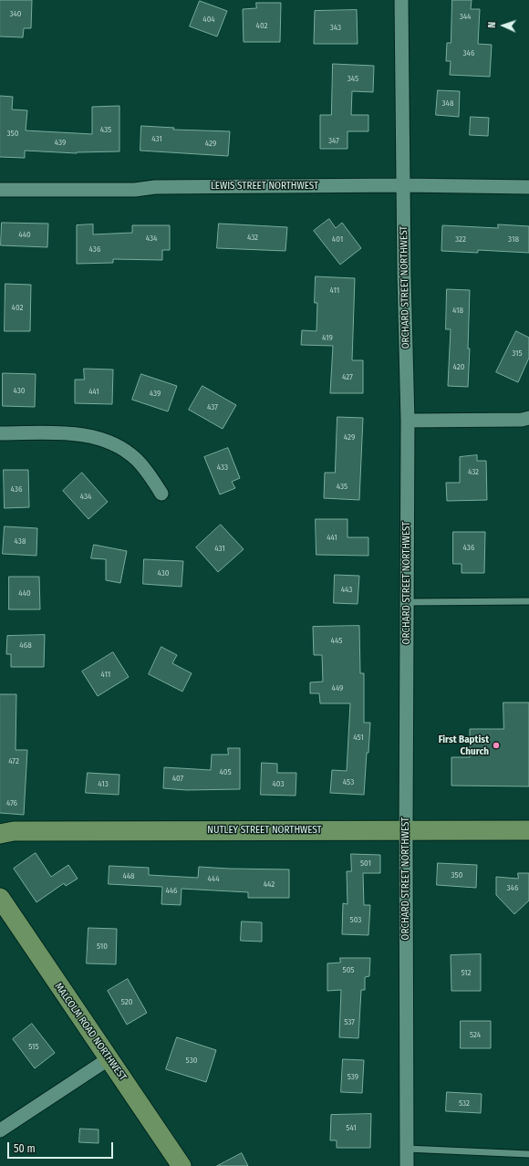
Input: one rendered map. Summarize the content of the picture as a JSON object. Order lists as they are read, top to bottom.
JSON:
{
  "streets": {
    "street": [
      "LEWIS STREET NORTHWEST",
      "ORCHARD STREET NORTHWEST",
      "NUTLEY STREET NORTHWEST",
      "MALCOLM ROAD NORTHWEST"
    ]
  },
  "crossings": [
    ["LEWIS STREET NORTHWEST", "ORCHARD STREET NORTHWEST"],
    ["ORCHARD STREET NORTHWEST", "NUTLEY STREET NORTHWEST"]
  ],
  "places": ["First Baptist Church"],
  "house_numbers": [
    "340",
    "344",
    "404",
    "402",
    "343",
    "346",
    "345",
    "348",
    "435",
    "350",
    "431",
    "347",
    "439",
    "429",
    "440",
    "432",
    "434",
    "401",
    "322",
    "318",
    "436",
    "411",
    "402",
    "418",
    "419",
    "315",
    "420",
    "427",
    "430",
    "441",
    "439",
    "437",
    "429",
    "433",
    "432",
    "435",
    "436",
    "434",
    "441",
    "438",
    "436",
    "431",
    "430",
    "443",
    "440",
    "445",
    "468",
    "411",
    "449",
    "451",
    "472",
    "405",
    "407",
    "453",
    "413",
    "403",
    "476",
    "501",
    "350",
    "448",
    "444",
    "442",
    "346",
    "446",
    "503",
    "510",
    "505",
    "512",
    "520",
    "537",
    "524",
    "515",
    "530",
    "539",
    "532",
    "541"
  ],
  "scale_bar": "50 m",
  "north": "left"
}
